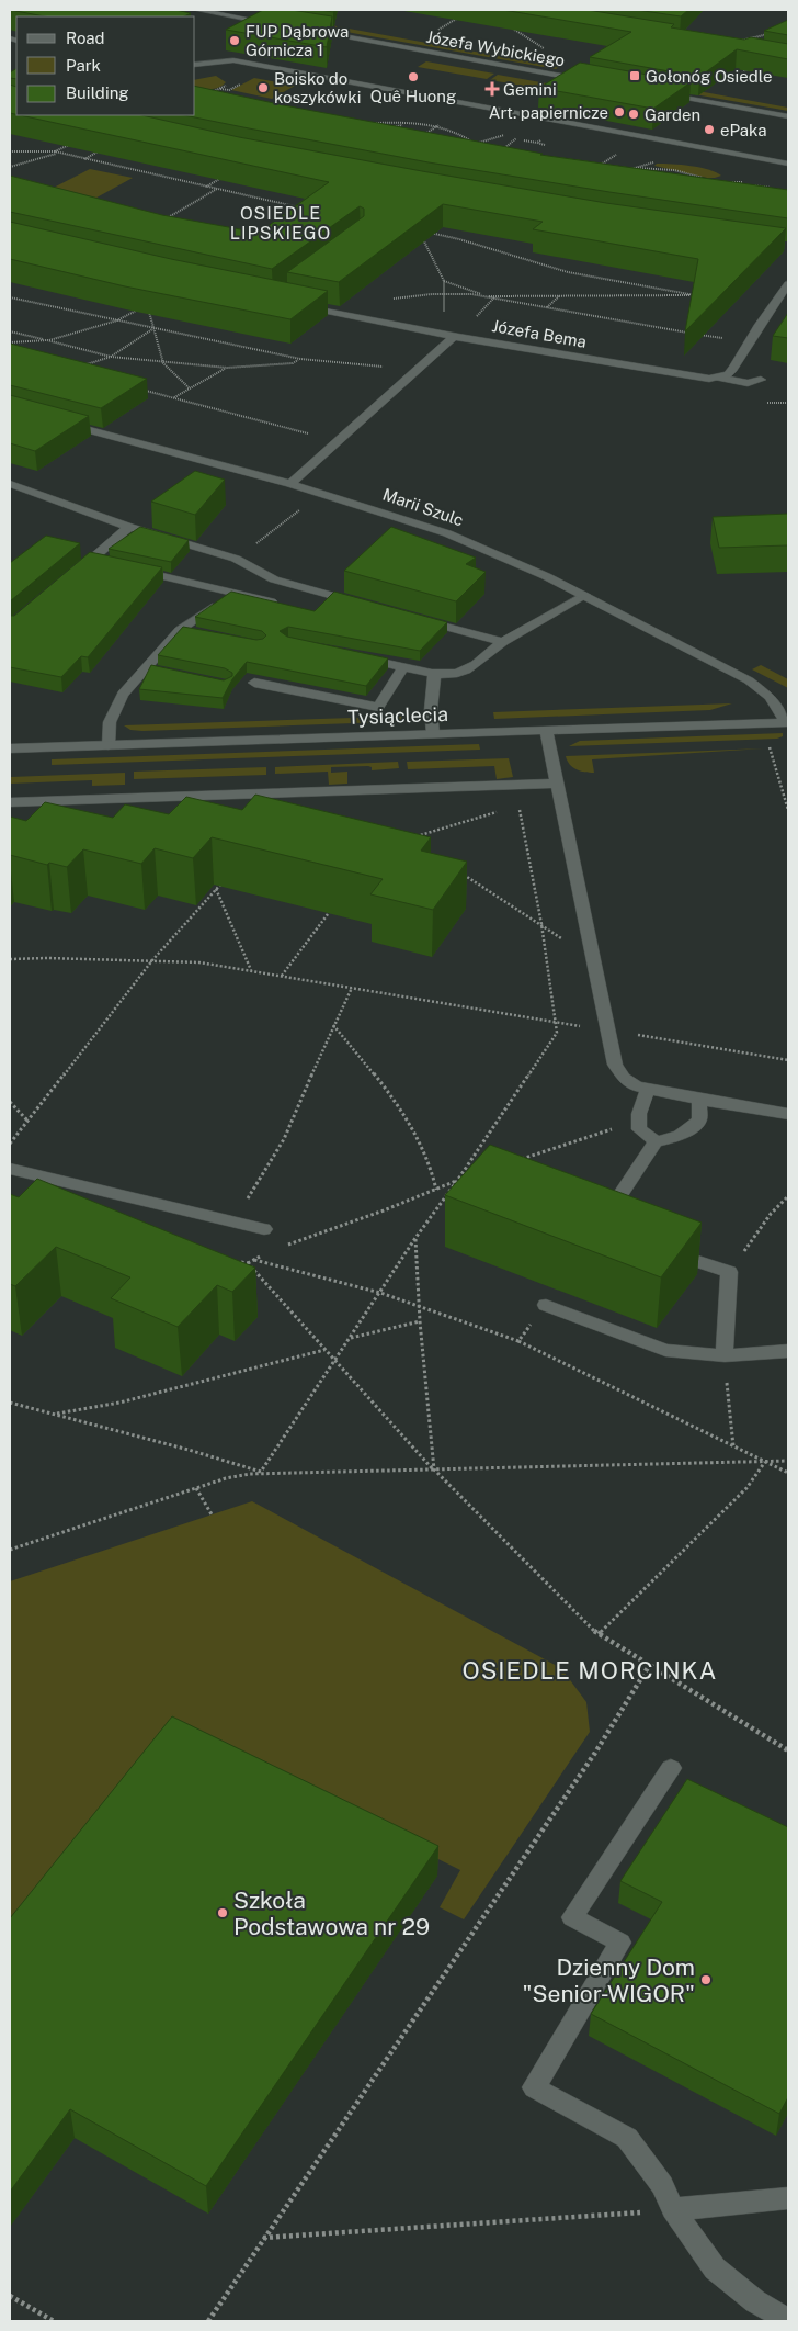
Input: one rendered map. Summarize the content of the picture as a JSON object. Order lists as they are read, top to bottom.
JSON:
{
  "streets": {
    "street": [
      "Józefa Wybickiego",
      "Józefa Bema",
      "Marii Szulc",
      "Tysiąclecia"
    ]
  },
  "crossings": [
    ["Marii Szulc", "Tysiąclecia"]
  ],
  "districts": ["OSIEDLE LIPSKIEGO", "OSIEDLE MORCINKA"],
  "places": {
    "other": [
      "FUP Dąbrowa Górnicza 1",
      "Quê Huong",
      "Boisko do koszykówki",
      "Art. papiernicze",
      "Garden",
      "ePaka",
      "Szkoła Podstawowa nr 29",
      "Dzienny Dom \"Senior-WIGOR\""
    ],
    "transit": ["Gołonóg Osiedle"],
    "health": ["Gemini"]
  },
  "legend": ["Road", "Park", "Building"]
}
